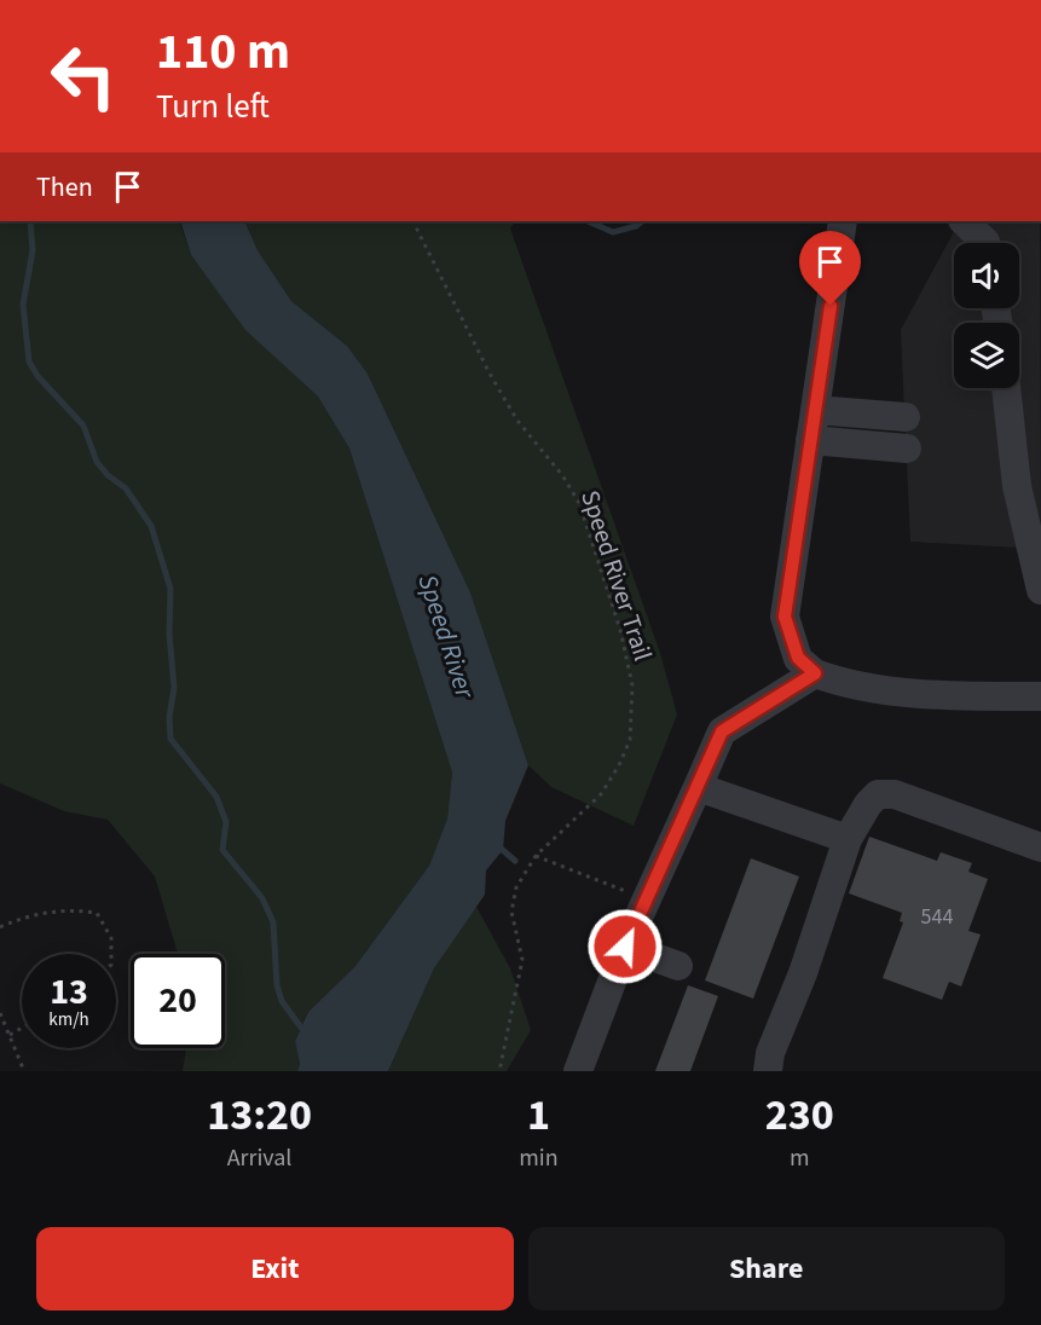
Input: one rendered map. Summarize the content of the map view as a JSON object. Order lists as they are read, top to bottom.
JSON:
{
  "streets": {
    "path": ["Speed River Trail"]
  },
  "water": ["Speed River"],
  "house_numbers": ["544"],
  "page": {
    "turn": ["110 m", "Turn left"],
    "then": "Then",
    "speed": "13 km/h",
    "limit": "20",
    "eta": [
      "13:20",
      "Arrival",
      "1",
      "min",
      "230",
      "m"
    ],
    "buttons": ["Exit", "Share"]
  }
}
